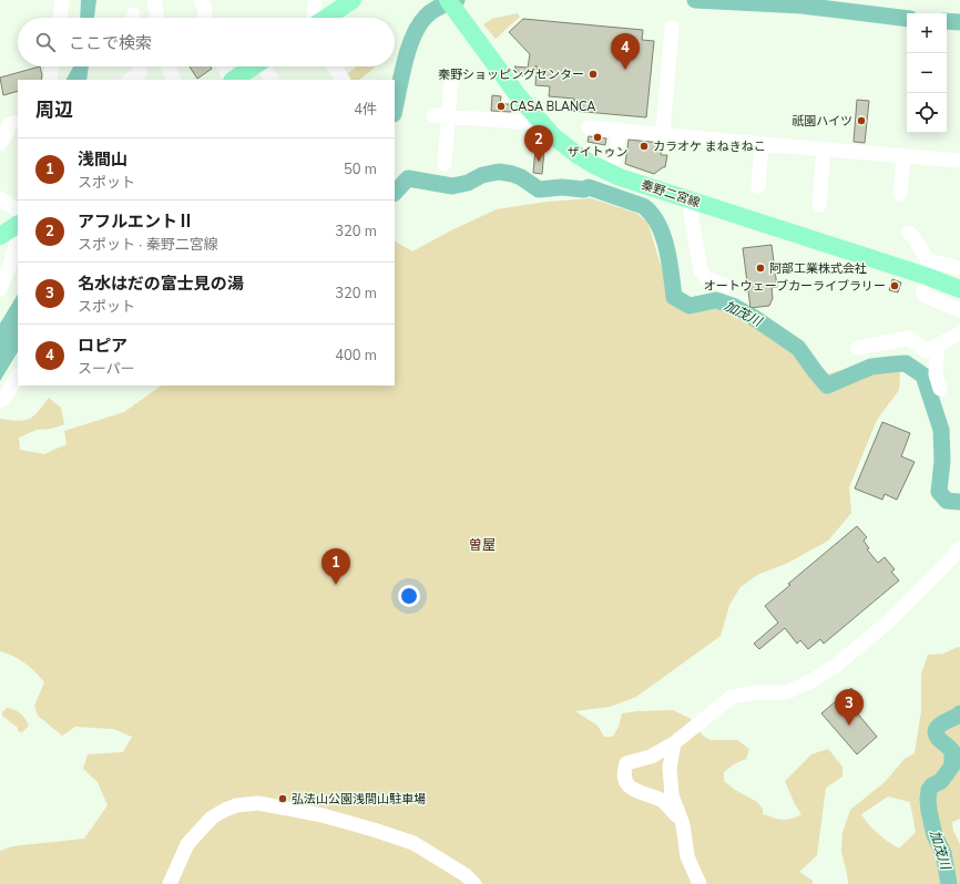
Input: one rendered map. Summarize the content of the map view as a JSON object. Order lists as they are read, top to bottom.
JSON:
{
  "streets": {
    "main road": ["秦野二宮線"]
  },
  "districts": ["曽屋"],
  "water": ["加茂川"],
  "places": [
    "秦野ショッピングセンター",
    "CASA BLANCA",
    "祇園ハイツ",
    "ザイトゥン",
    "カラオケ まねきねこ",
    "阿部工業株式会社",
    "オートウェーブカーライブラリー",
    "弘法山公園浅間山駐車場"
  ],
  "page": {
    "map_buttons": ["+", "−"],
    "search": "ここで検索",
    "pins": [
      "4",
      "2",
      "1",
      "3"
    ],
    "heading": ["周辺", "4件"],
    "list": [
      {
        "mark": "1",
        "name": "浅間山",
        "note": "スポット",
        "value": "50 m"
      },
      {
        "mark": "2",
        "name": "アフルエントⅡ",
        "note": "スポット · 秦野二宮線",
        "value": "320 m"
      },
      {
        "mark": "3",
        "name": "名水はだの富士見の湯",
        "note": "スポット",
        "value": "320 m"
      },
      {
        "mark": "4",
        "name": "ロピア",
        "note": "スーパー",
        "value": "400 m"
      }
    ]
  }
}
